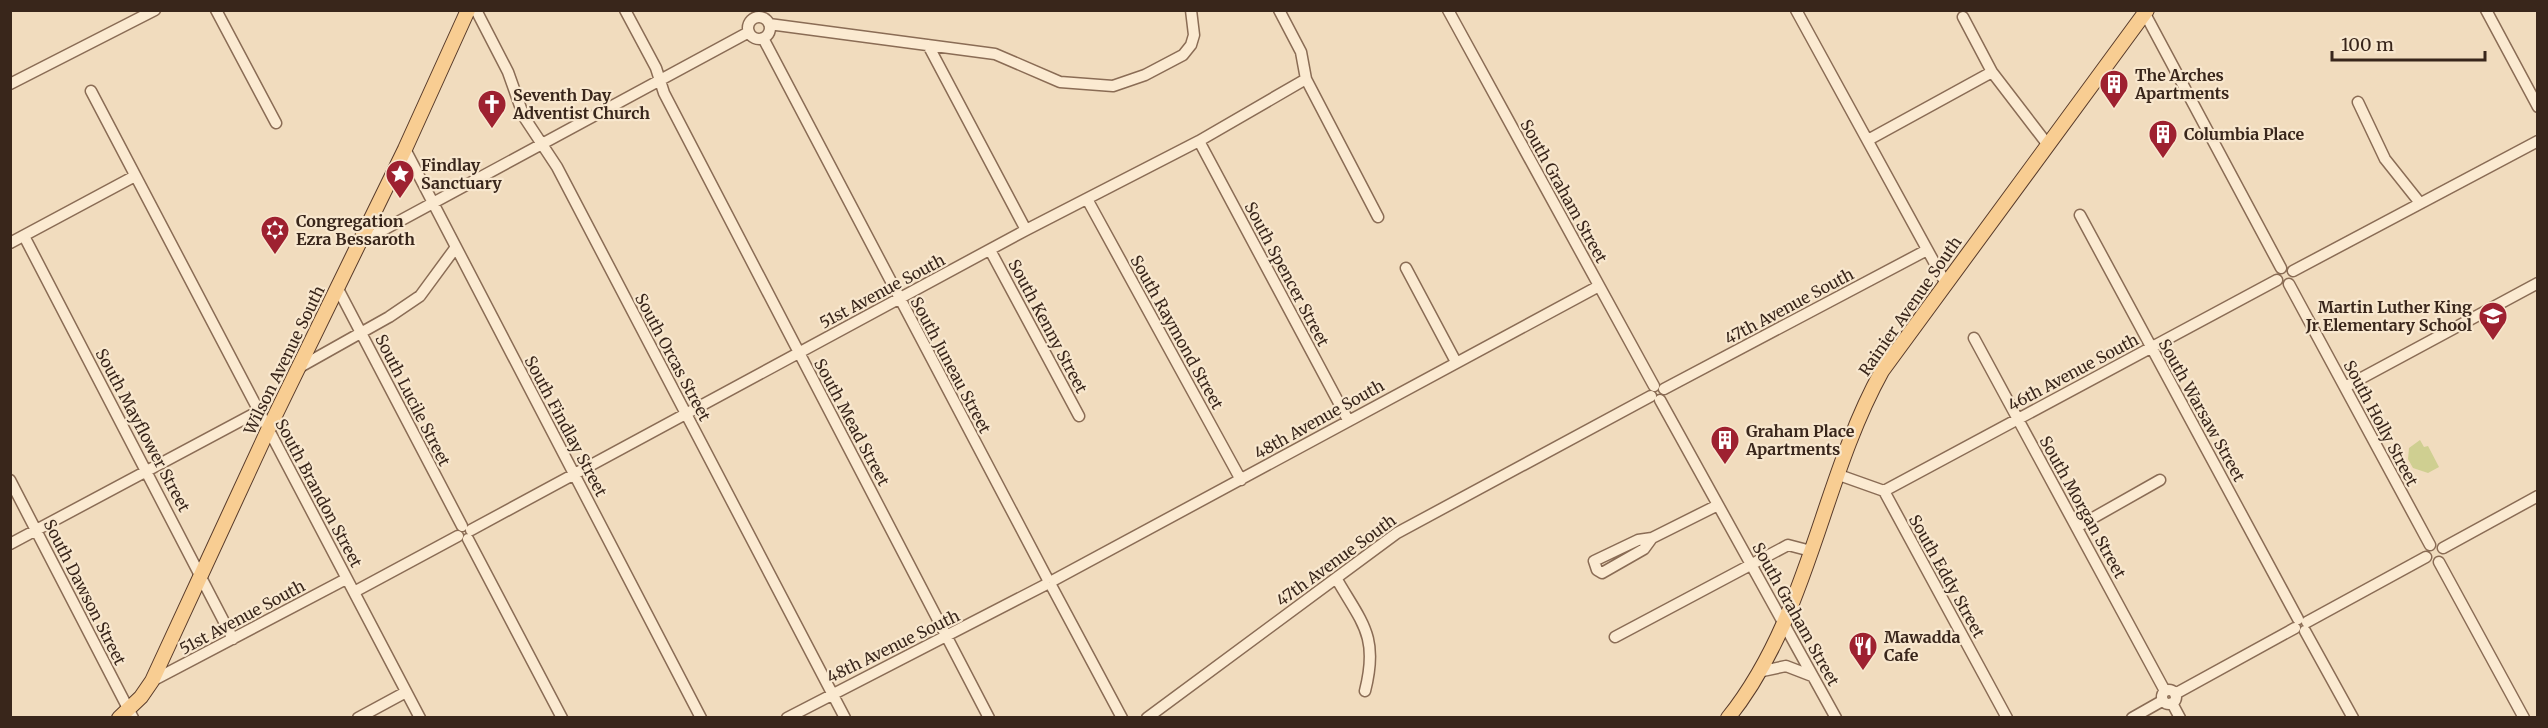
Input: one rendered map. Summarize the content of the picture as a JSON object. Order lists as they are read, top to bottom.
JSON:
{
  "streets": {
    "main road": ["Rainier Avenue South", "Wilson Avenue South"],
    "street": [
      "South Graham Street",
      "South Spencer Street",
      "51st Avenue South",
      "47th Avenue South",
      "South Kenny Street",
      "South Raymond Street",
      "South Orcas Street",
      "South Juneau Street",
      "46th Avenue South",
      "South Lucile Street",
      "South Warsaw Street",
      "48th Avenue South",
      "South Mead Street",
      "South Holly Street",
      "South Findlay Street",
      "South Mayflower Street",
      "South Brandon Street",
      "South Morgan Street",
      "South Eddy Street",
      "South Dawson Street"
    ]
  },
  "crossings": [
    ["South Graham Street", "47th Avenue South"],
    ["South Graham Street", "Rainier Avenue South"],
    ["South Graham Street", "48th Avenue South"],
    ["South Spencer Street", "51st Avenue South"],
    ["South Spencer Street", "48th Avenue South"],
    ["51st Avenue South", "South Kenny Street"],
    ["51st Avenue South", "South Raymond Street"],
    ["51st Avenue South", "South Orcas Street"],
    ["51st Avenue South", "Wilson Avenue South"],
    ["51st Avenue South", "South Juneau Street"],
    ["51st Avenue South", "South Lucile Street"],
    ["51st Avenue South", "South Mead Street"],
    ["51st Avenue South", "South Findlay Street"],
    ["51st Avenue South", "South Mayflower Street"],
    ["51st Avenue South", "South Brandon Street"],
    ["South Raymond Street", "48th Avenue South"],
    ["South Orcas Street", "48th Avenue South"],
    ["Wilson Avenue South", "South Lucile Street"],
    ["Wilson Avenue South", "South Findlay Street"],
    ["Wilson Avenue South", "South Mayflower Street"],
    ["Wilson Avenue South", "South Brandon Street"],
    ["Wilson Avenue South", "South Dawson Street"],
    ["South Juneau Street", "48th Avenue South"],
    ["46th Avenue South", "South Warsaw Street"],
    ["46th Avenue South", "South Holly Street"],
    ["46th Avenue South", "South Morgan Street"],
    ["46th Avenue South", "South Eddy Street"],
    ["48th Avenue South", "South Mead Street"]
  ],
  "places": {
    "building": ["The Arches Apartments", "Columbia Place", "Graham Place Apartments"],
    "church": ["Seventh Day Adventist Church"],
    "place": ["Findlay Sanctuary"],
    "synagogue": ["Congregation Ezra Bessaroth"],
    "school or university": ["Martin Luther King Jr Elementary School"],
    "restaurant": ["Mawadda Cafe"]
  },
  "scale_bar": "100 m"
}
